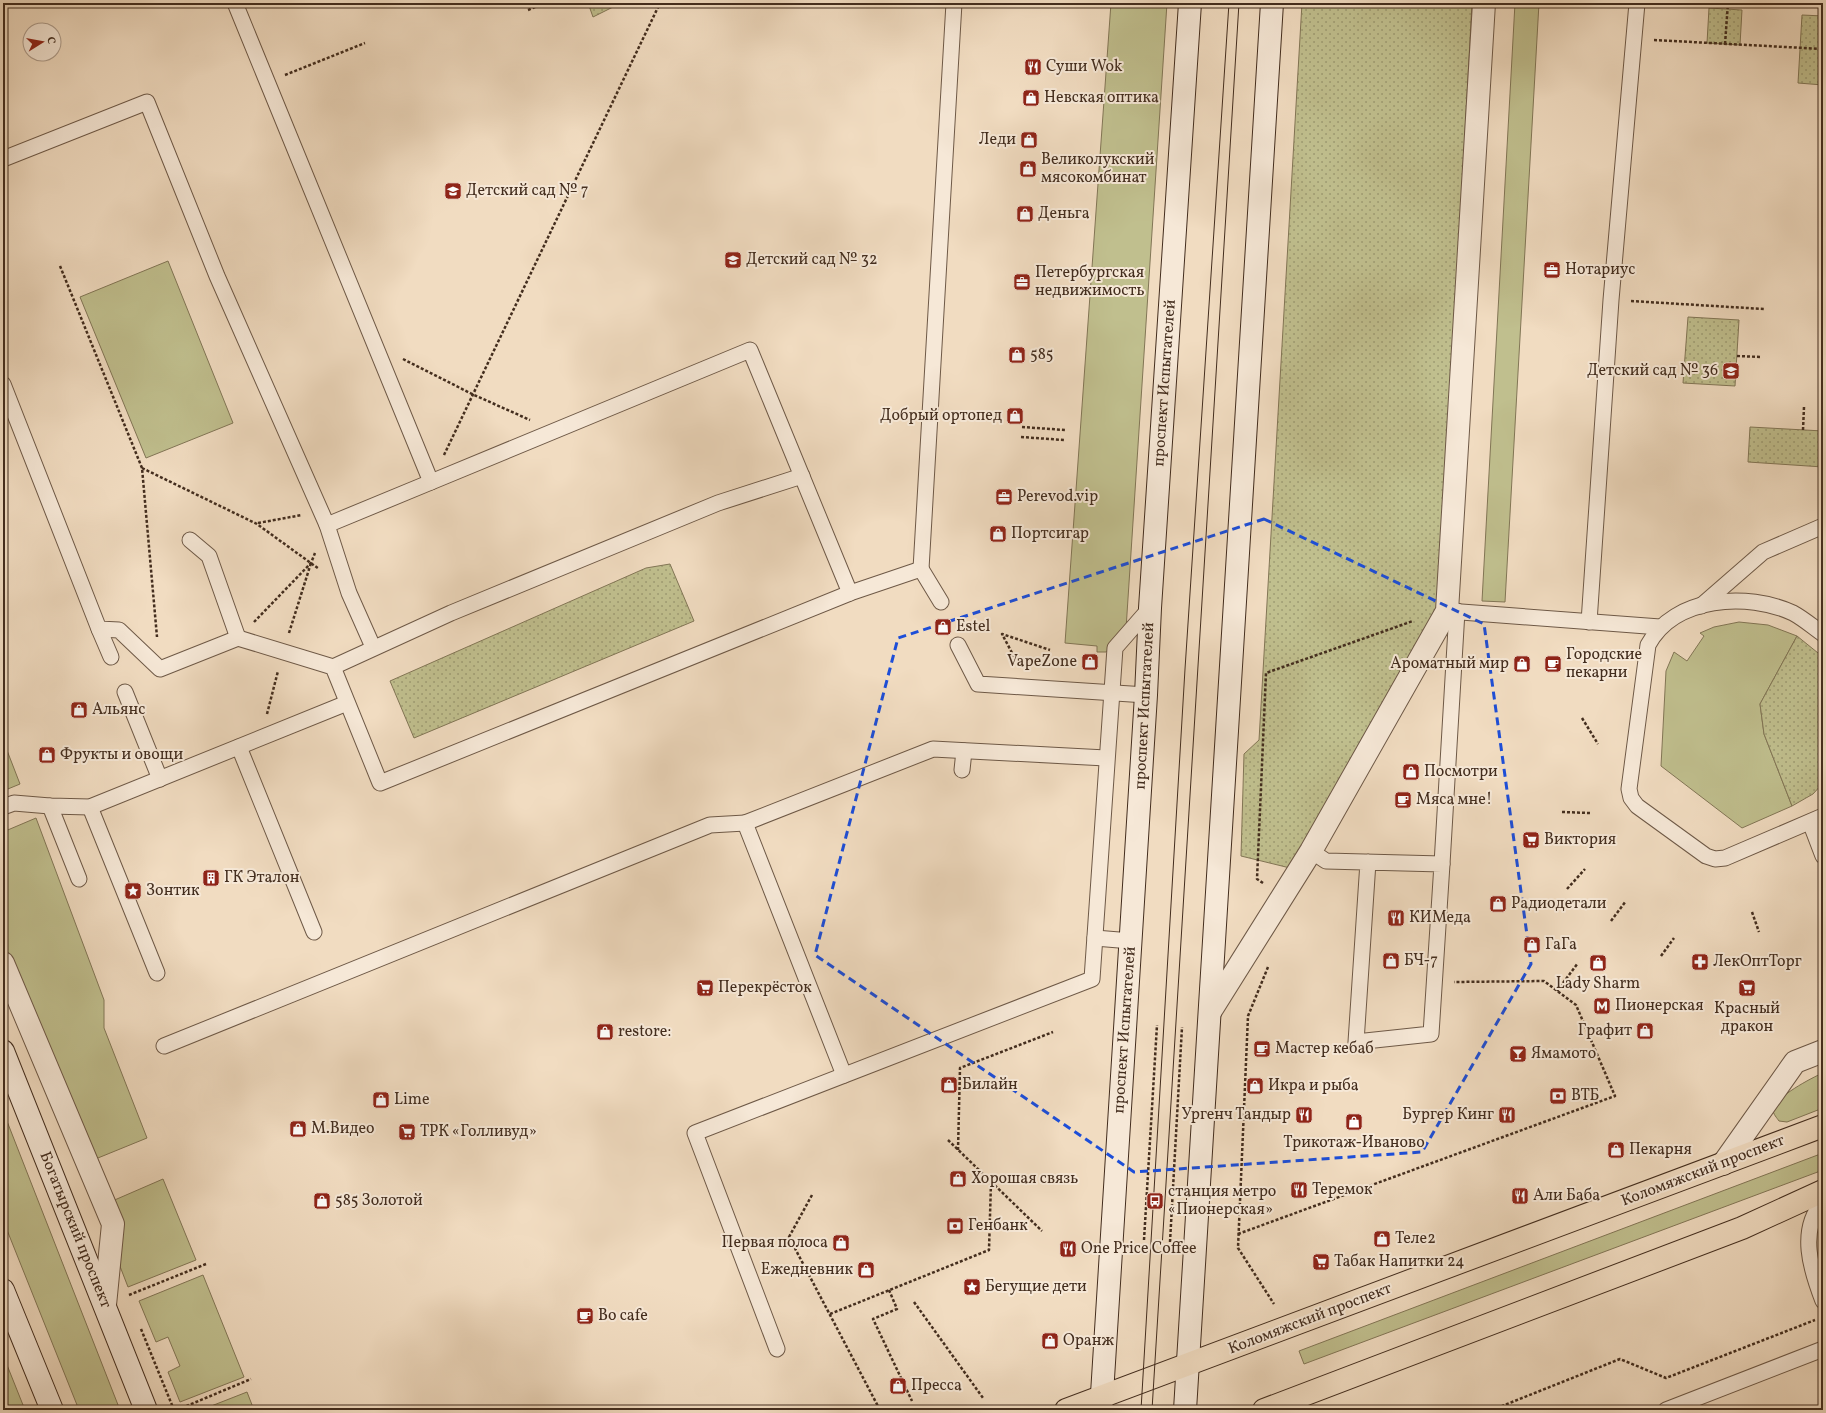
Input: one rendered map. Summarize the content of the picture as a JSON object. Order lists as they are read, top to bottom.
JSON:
{
  "streets": {
    "main road": ["проспект Испытателей", "Коломяжский проспект", "Богатырский проспект"]
  },
  "crossings": [
    ["проспект Испытателей", "Коломяжский проспект"]
  ],
  "places": {
    "restaurant": [
      "Суши Wok",
      "КИМеда",
      "Ургенч Тандыр",
      "Бургер Кинг",
      "Теремок",
      "Али Баба",
      "One Price Coffee"
    ],
    "shop": [
      "Невская оптика",
      "Леди",
      "Великолукский мясокомбинат",
      "Деньга",
      "585",
      "Добрый ортопед",
      "Портсигар",
      "Estel",
      "VapeZone",
      "Ароматный мир",
      "Альянс",
      "Фрукты и овощи",
      "Посмотри",
      "Радиодетали",
      "ГаГа",
      "БЧ-7",
      "Lady Sharm",
      "Графит",
      "restore:",
      "Билайн",
      "Икра и рыба",
      "Lime",
      "Трикотаж-Иваново",
      "М.Видео",
      "Пекарня",
      "Хорошая связь",
      "585 Золотой",
      "Теле2",
      "Первая полоса",
      "Ежедневник",
      "Оранж",
      "Пресса"
    ],
    "school or university": ["Детский сад № 7", "Детский сад № 32", "Детский сад № 36"],
    "office": ["Нотариус", "Петербургская недвижимость", "Perevod.vip"],
    "cafe": [
      "Городские пекарни",
      "Мяса мне!",
      "Мастер кебаб",
      "Bo cafe"
    ],
    "supermarket": [
      "Виктория",
      "Перекрёсток",
      "Красный дракон",
      "ТРК «Голливуд»",
      "Табак Напитки 24"
    ],
    "building": ["ГК Эталон"],
    "place": ["Зонтик", "Бегущие дети"],
    "pharmacy": ["ЛекОптТорг"],
    "metro station": ["Пионерская"],
    "bar": ["Ямамото"],
    "bank": ["ВТБ", "Генбанк"],
    "bus stop": ["станция метро «Пионерская»"]
  },
  "north": "right"
}
